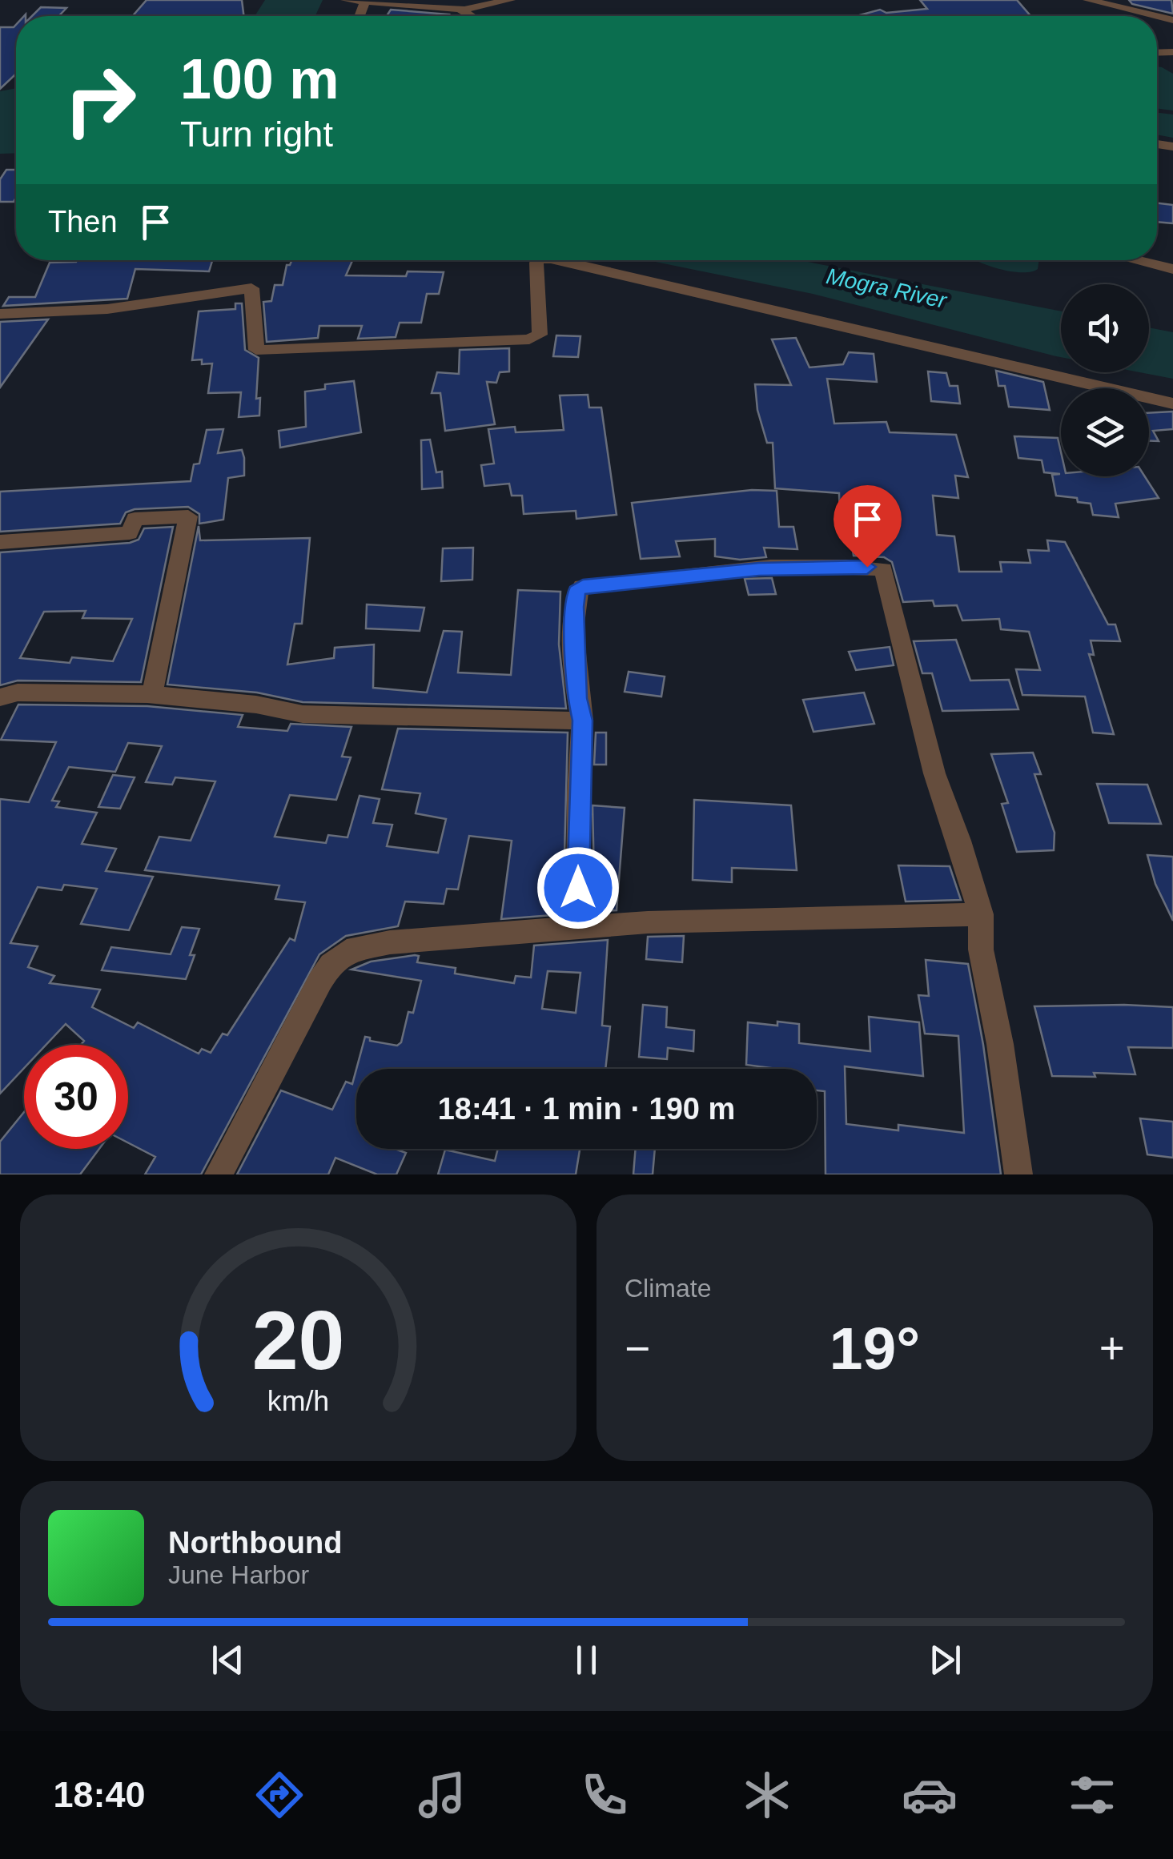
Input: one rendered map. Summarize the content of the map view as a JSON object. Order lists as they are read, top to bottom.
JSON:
{
  "water": ["Mogra River"],
  "page": {
    "turn": ["100 m", "Turn right"],
    "then": "Then",
    "limit": "30",
    "trip": "18:41 · 1 min · 190 m",
    "tile": "Climate",
    "heat": ["−", "19°", "+"],
    "song": ["Northbound", "June Harbor"],
    "tabs": "18:40",
    "gauge": ["20", "km/h"]
  }
}
